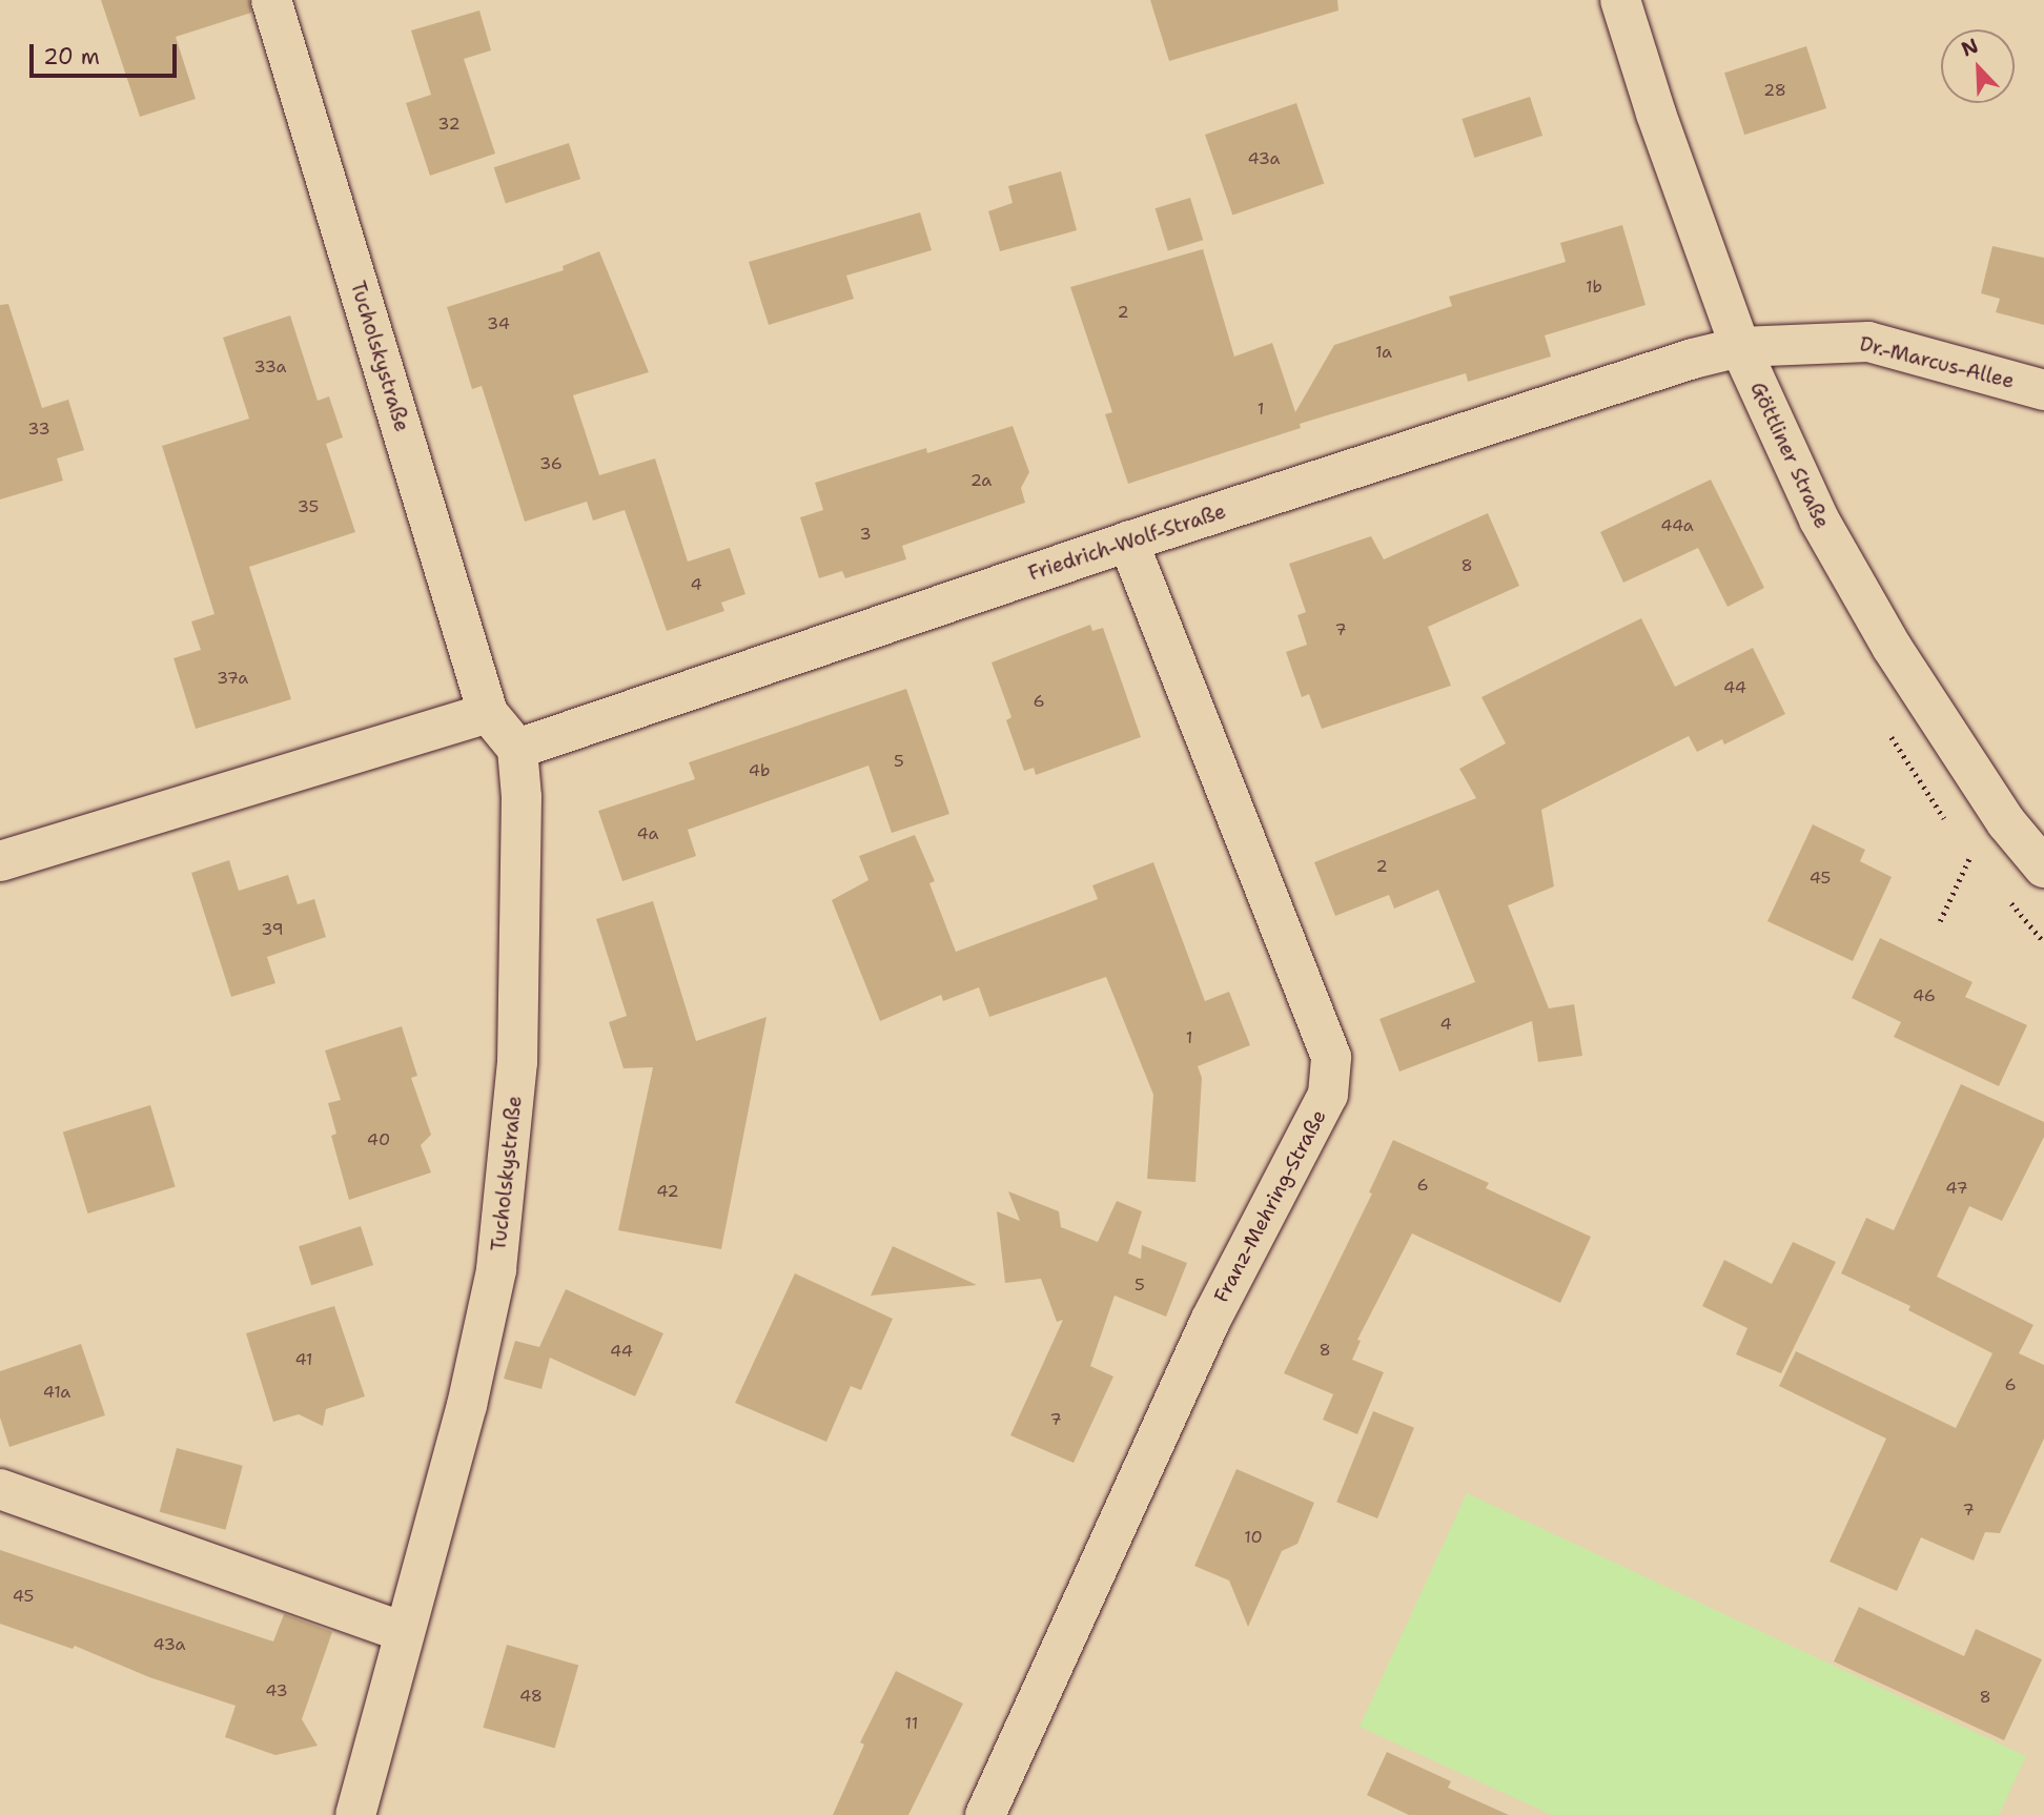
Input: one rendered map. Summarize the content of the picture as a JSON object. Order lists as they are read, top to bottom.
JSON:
{
  "streets": {
    "street": [
      "Tucholskystraße",
      "Dr.-Marcus-Allee",
      "Göttliner Straße",
      "Friedrich-Wolf-Straße",
      "Franz-Mehring-Straße"
    ]
  },
  "crossings": [
    ["Tucholskystraße", "Friedrich-Wolf-Straße"],
    ["Dr.-Marcus-Allee", "Göttliner Straße"],
    ["Dr.-Marcus-Allee", "Friedrich-Wolf-Straße"],
    ["Göttliner Straße", "Friedrich-Wolf-Straße"],
    ["Friedrich-Wolf-Straße", "Franz-Mehring-Straße"]
  ],
  "house_numbers": [
    "28",
    "32",
    "43a",
    "1b",
    "2",
    "34",
    "1a",
    "33a",
    "1",
    "33",
    "36",
    "2a",
    "35",
    "44a",
    "3",
    "8",
    "4",
    "7",
    "37a",
    "44",
    "6",
    "5",
    "4b",
    "4a",
    "2",
    "45",
    "39",
    "46",
    "4",
    "1",
    "40",
    "6",
    "47",
    "42",
    "5",
    "8",
    "44",
    "41",
    "6",
    "41a",
    "7",
    "7",
    "10",
    "45",
    "43a",
    "43",
    "48",
    "8",
    "11"
  ],
  "scale_bar": "20 m",
  "north": "top left"
}
